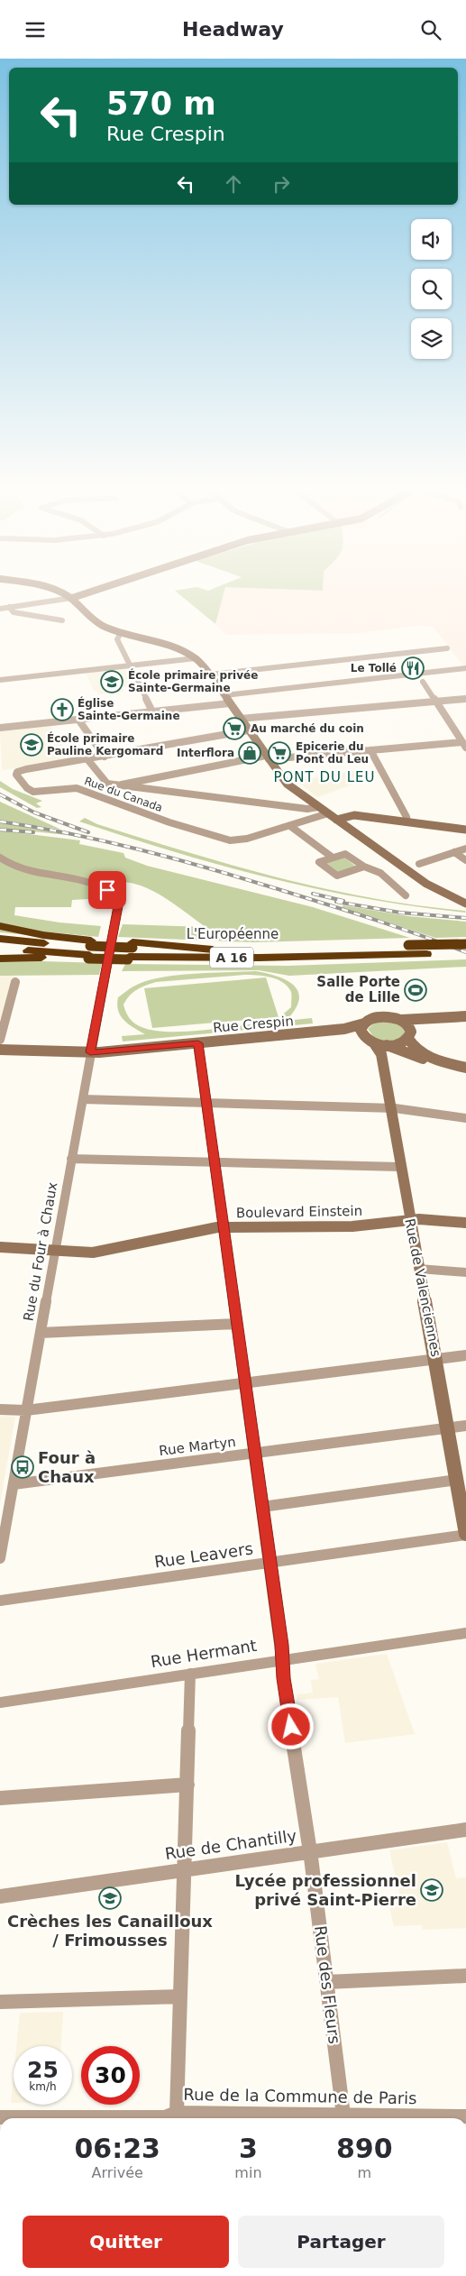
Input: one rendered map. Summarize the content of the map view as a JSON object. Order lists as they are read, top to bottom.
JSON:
{
  "streets": {
    "highway": ["L'Européenne", "A 16"],
    "main road": ["Rue Crespin", "Boulevard Einstein", "Rue de Valenciennes"],
    "street": [
      "Rue du Canada",
      "Rue du Four à Chaux",
      "Rue Martyn",
      "Rue Leavers",
      "Rue Hermant",
      "Rue de Chantilly",
      "Rue des Fleurs",
      "Rue de la Commune de Paris"
    ]
  },
  "crossings": [
    ["Rue Crespin", "Rue du Four à Chaux"],
    ["Rue Crespin", "Rue de Valenciennes"],
    ["Rue Crespin", "Rue des Fleurs"],
    ["Boulevard Einstein", "Rue du Four à Chaux"],
    ["Boulevard Einstein", "Rue de Valenciennes"],
    ["Boulevard Einstein", "Rue des Fleurs"],
    ["Rue du Four à Chaux", "Rue Martyn"],
    ["Rue de Valenciennes", "Rue Martyn"],
    ["Rue de Valenciennes", "Rue Leavers"],
    ["Rue Martyn", "Rue des Fleurs"],
    ["Rue Leavers", "Rue des Fleurs"],
    ["Rue Hermant", "Rue des Fleurs"],
    ["Rue de Chantilly", "Rue des Fleurs"],
    ["Rue des Fleurs", "Rue de la Commune de Paris"]
  ],
  "districts": ["PONT DU LEU"],
  "places": {
    "restaurant": ["Le Tollé"],
    "school or university": [
      "École primaire privée Sainte-Germaine",
      "École primaire Pauline Kergomard",
      "Lycée professionnel privé Saint-Pierre",
      "Crèches les Canailloux / Frimousses"
    ],
    "church": ["Église Sainte-Germaine"],
    "supermarket": ["Au marché du coin", "Epicerie du Pont du Leu"],
    "shop": ["Interflora"],
    "sports": ["Salle Porte de Lille"],
    "bus stop": ["Four à Chaux"]
  },
  "page": {
    "header": "Headway",
    "turn": ["570 m", "Rue Crespin"],
    "speed": "25 km/h",
    "limit": "30",
    "eta": [
      "06:23",
      "Arrivée",
      "3",
      "min",
      "890",
      "m"
    ],
    "buttons": ["Quitter", "Partager"]
  }
}
